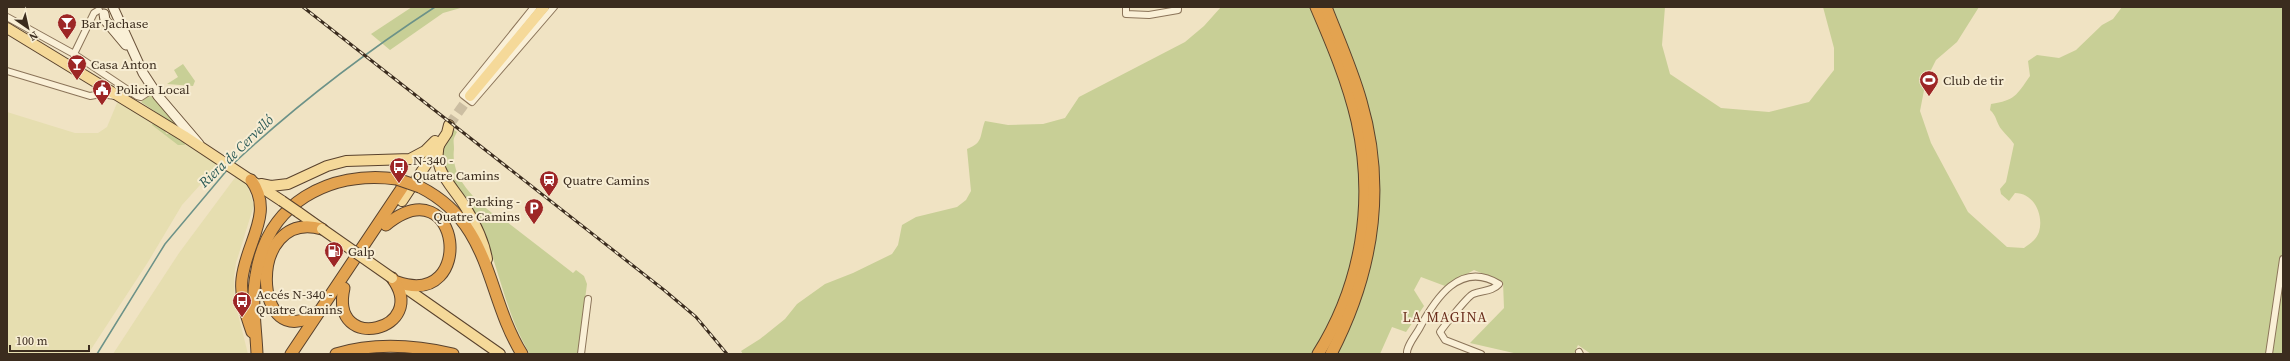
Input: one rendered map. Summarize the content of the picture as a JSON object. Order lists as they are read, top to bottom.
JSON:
{
  "districts": ["LA MAGINA"],
  "water": ["Riera de Cervelló"],
  "places": {
    "bar": ["Bar Jachase", "Casa Anton"],
    "sports": ["Club de tir"],
    "public building": ["Policia Local"],
    "bus stop": ["N-340 - Quatre Camins", "Accés N-340 - Quatre Camins"],
    "station": ["Quatre Camins"],
    "parking": ["Parking - Quatre Camins"],
    "fuel station": ["Galp"]
  },
  "scale_bar": "100 m",
  "north": "bottom right"
}
